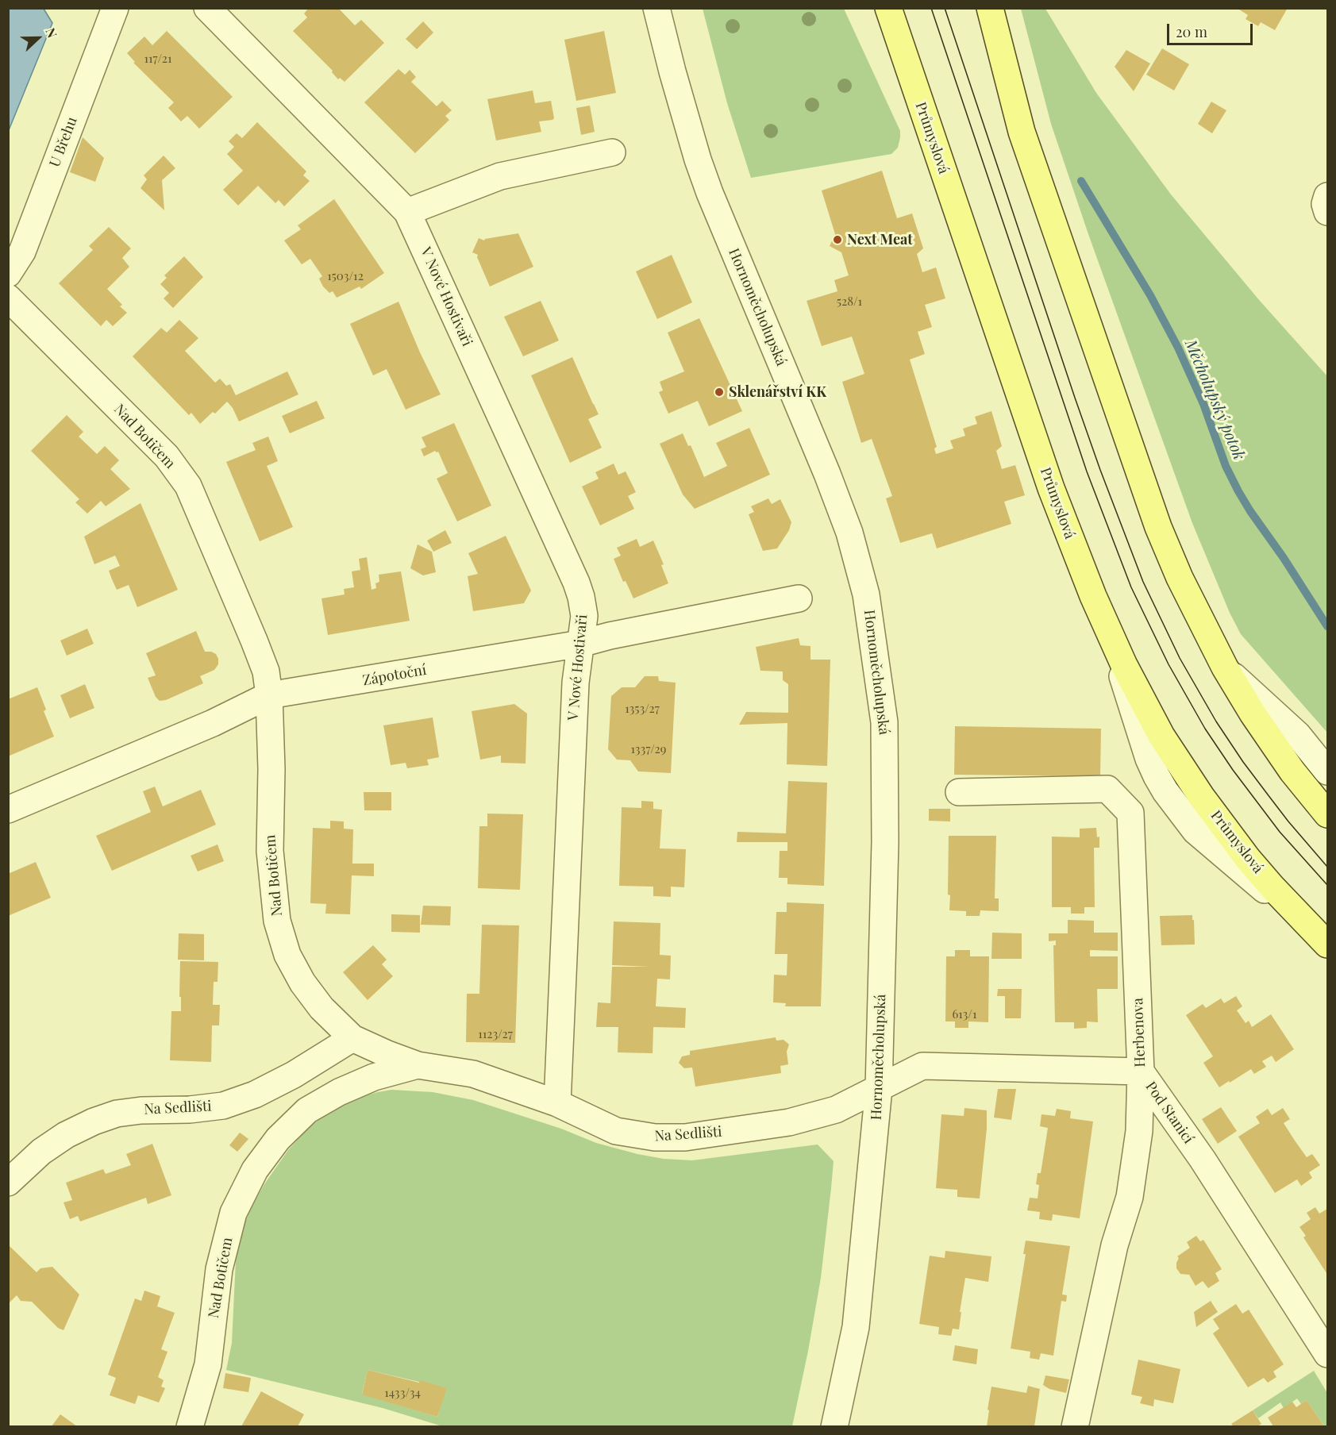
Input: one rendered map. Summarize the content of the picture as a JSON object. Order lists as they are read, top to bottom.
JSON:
{
  "streets": {
    "main road": ["Průmyslová"],
    "street": [
      "U Břehu",
      "V Nové Hostivaři",
      "Hornoměcholupská",
      "Nad Botičem",
      "Zápotoční",
      "Herbenova",
      "Na Sedlišti",
      "Pod Stanicí"
    ]
  },
  "crossings": [
    ["V Nové Hostivaři", "Zápotoční"],
    ["V Nové Hostivaři", "Na Sedlišti"],
    ["Hornoměcholupská", "Na Sedlišti"],
    ["Hornoměcholupská", "Pod Stanicí"],
    ["Nad Botičem", "Zápotoční"],
    ["Nad Botičem", "Na Sedlišti"],
    ["Herbenova", "Pod Stanicí"],
    ["Na Sedlišti", "Pod Stanicí"]
  ],
  "water": ["Měcholupský potok"],
  "places": ["Next Meat", "Sklenářství KK"],
  "house_numbers": [
    "117/21",
    "1503/12",
    "528/1",
    "1353/27",
    "1337/29",
    "613/1",
    "1123/27",
    "1433/34"
  ],
  "scale_bar": "20 m",
  "north": "right"
}
